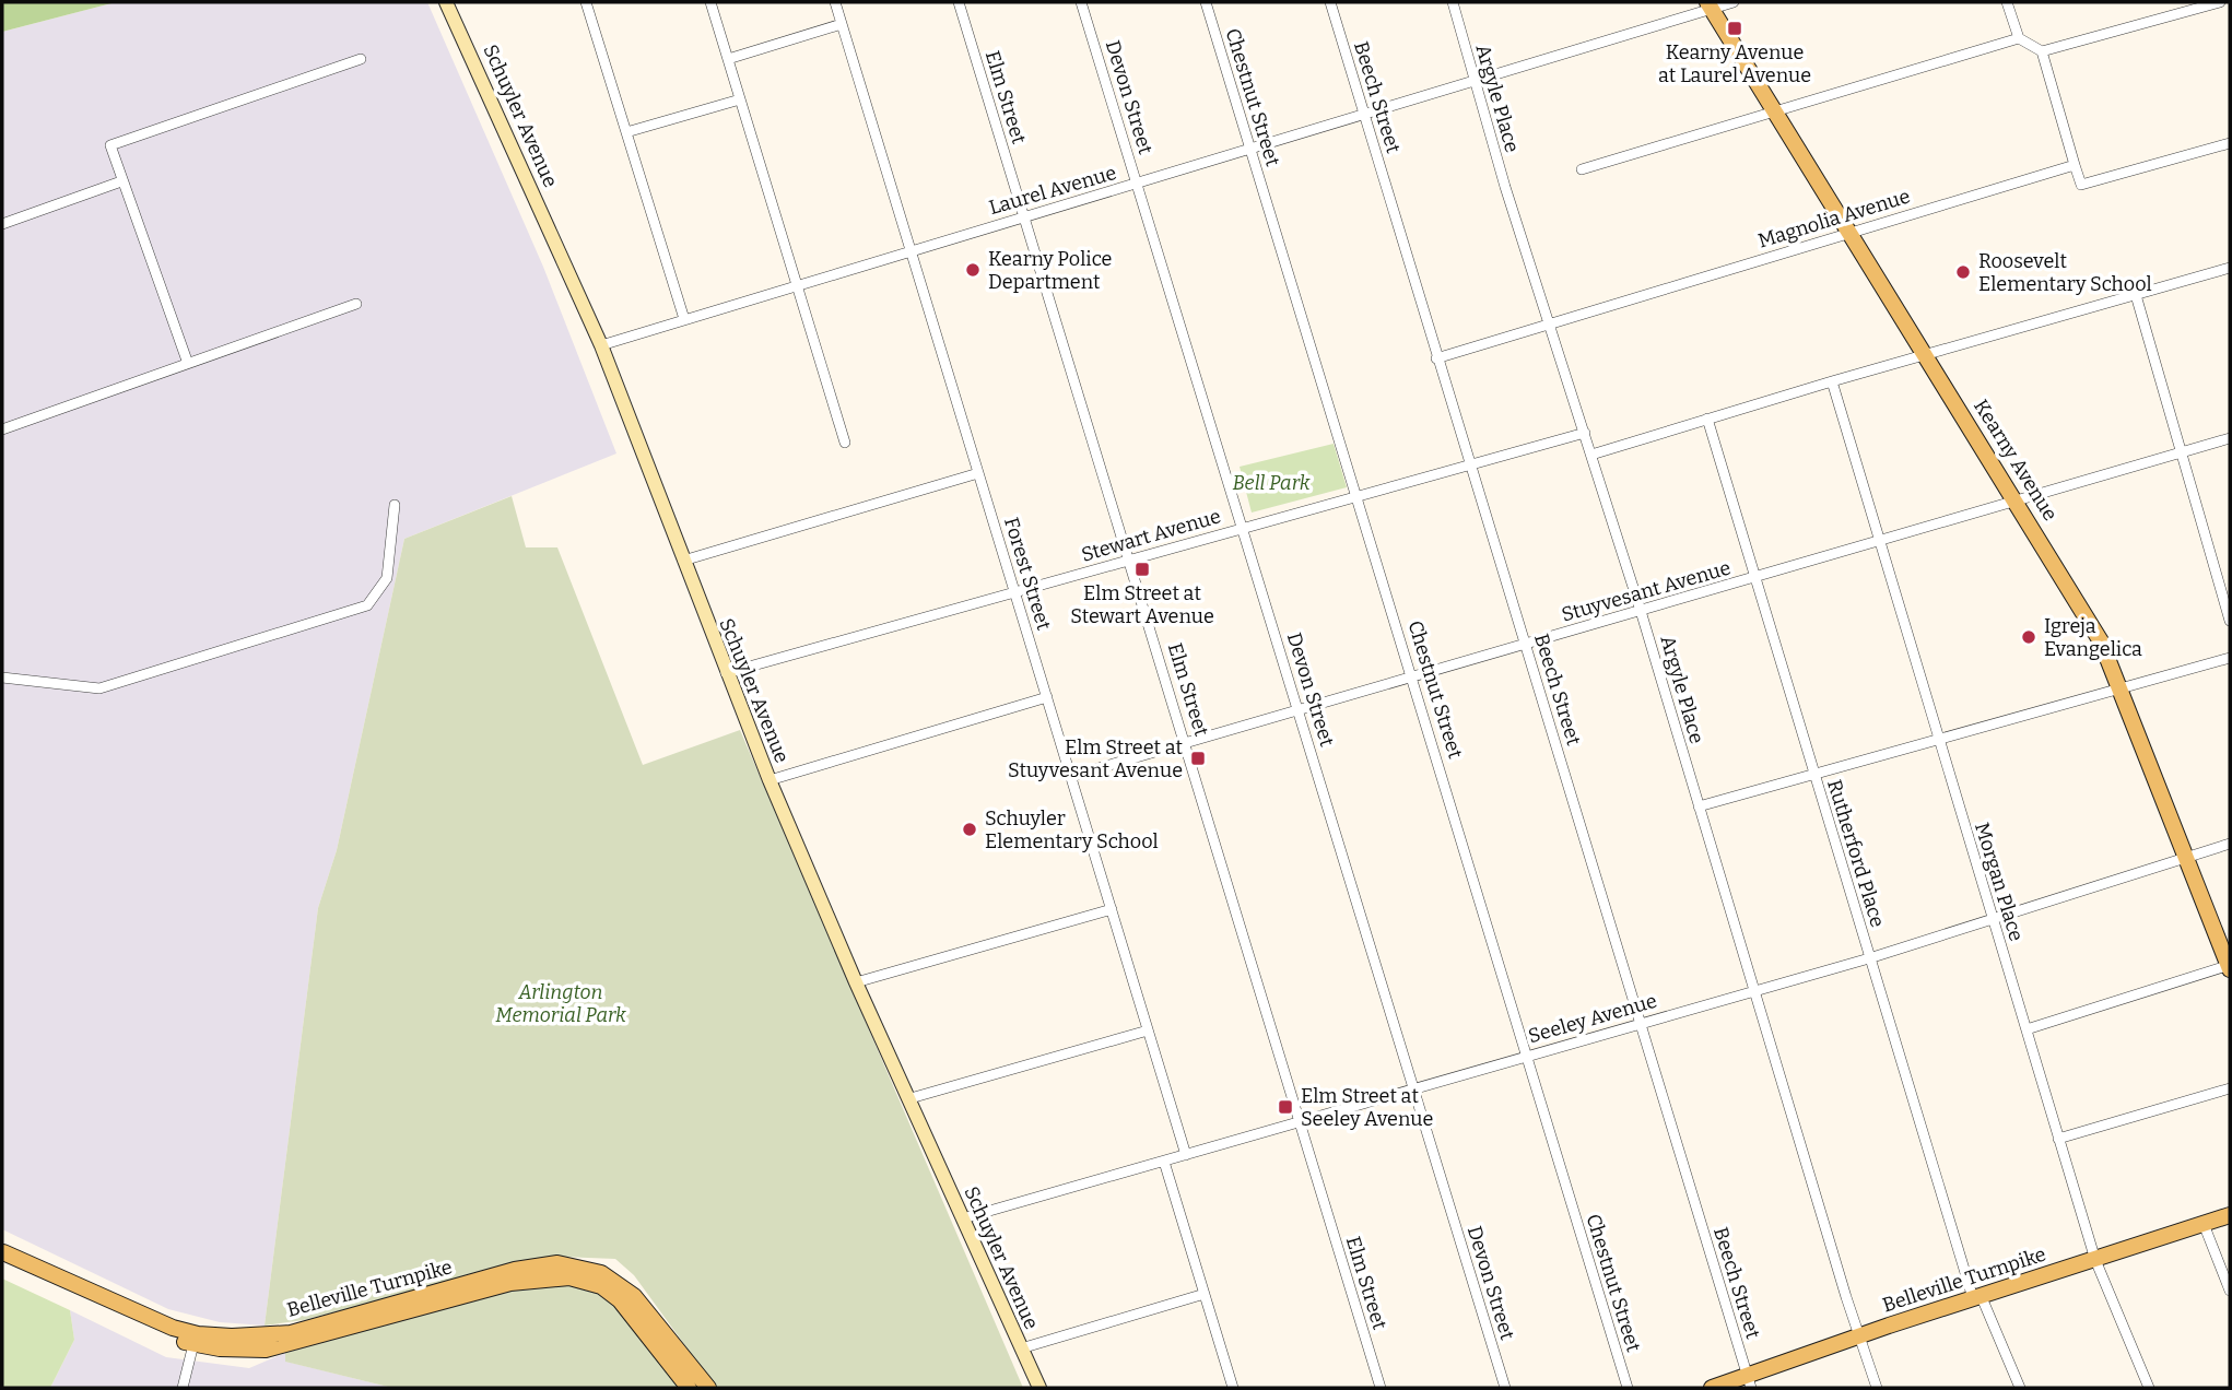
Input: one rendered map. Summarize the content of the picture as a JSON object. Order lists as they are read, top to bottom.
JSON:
{
  "streets": {
    "main road": ["Schuyler Avenue", "Kearny Avenue", "Belleville Turnpike"],
    "street": [
      "Elm Street",
      "Devon Street",
      "Chestnut Street",
      "Beech Street",
      "Argyle Place",
      "Laurel Avenue",
      "Magnolia Avenue",
      "Stewart Avenue",
      "Forest Street",
      "Stuyvesant Avenue",
      "Rutherford Place",
      "Morgan Place",
      "Seeley Avenue"
    ]
  },
  "crossings": [
    ["Elm Street", "Laurel Avenue"],
    ["Elm Street", "Stewart Avenue"],
    ["Elm Street", "Stuyvesant Avenue"],
    ["Elm Street", "Seeley Avenue"],
    ["Devon Street", "Laurel Avenue"],
    ["Devon Street", "Stewart Avenue"],
    ["Devon Street", "Stuyvesant Avenue"],
    ["Devon Street", "Seeley Avenue"],
    ["Chestnut Street", "Laurel Avenue"],
    ["Chestnut Street", "Stewart Avenue"],
    ["Chestnut Street", "Stuyvesant Avenue"],
    ["Chestnut Street", "Seeley Avenue"],
    ["Beech Street", "Laurel Avenue"],
    ["Beech Street", "Magnolia Avenue"],
    ["Beech Street", "Stewart Avenue"],
    ["Beech Street", "Stuyvesant Avenue"],
    ["Beech Street", "Seeley Avenue"],
    ["Beech Street", "Belleville Turnpike"],
    ["Argyle Place", "Laurel Avenue"],
    ["Argyle Place", "Magnolia Avenue"],
    ["Argyle Place", "Stewart Avenue"],
    ["Argyle Place", "Stuyvesant Avenue"],
    ["Argyle Place", "Seeley Avenue"],
    ["Argyle Place", "Belleville Turnpike"],
    ["Schuyler Avenue", "Laurel Avenue"],
    ["Schuyler Avenue", "Stewart Avenue"],
    ["Schuyler Avenue", "Seeley Avenue"],
    ["Laurel Avenue", "Kearny Avenue"],
    ["Laurel Avenue", "Forest Street"],
    ["Magnolia Avenue", "Kearny Avenue"],
    ["Kearny Avenue", "Stuyvesant Avenue"],
    ["Kearny Avenue", "Seeley Avenue"],
    ["Stewart Avenue", "Forest Street"],
    ["Forest Street", "Stuyvesant Avenue"],
    ["Forest Street", "Seeley Avenue"],
    ["Stuyvesant Avenue", "Rutherford Place"],
    ["Stuyvesant Avenue", "Morgan Place"],
    ["Rutherford Place", "Seeley Avenue"],
    ["Rutherford Place", "Belleville Turnpike"],
    ["Morgan Place", "Seeley Avenue"],
    ["Morgan Place", "Belleville Turnpike"]
  ],
  "parks": ["Bell Park", "Arlington Memorial Park"],
  "places": {
    "transit": [
      "Kearny Avenue at Laurel Avenue",
      "Elm Street at Stewart Avenue",
      "Elm Street at Stuyvesant Avenue",
      "Elm Street at Seeley Avenue"
    ],
    "other": [
      "Kearny Police Department",
      "Roosevelt Elementary School",
      "Igreja Evangelica",
      "Schuyler Elementary School"
    ]
  }
}
